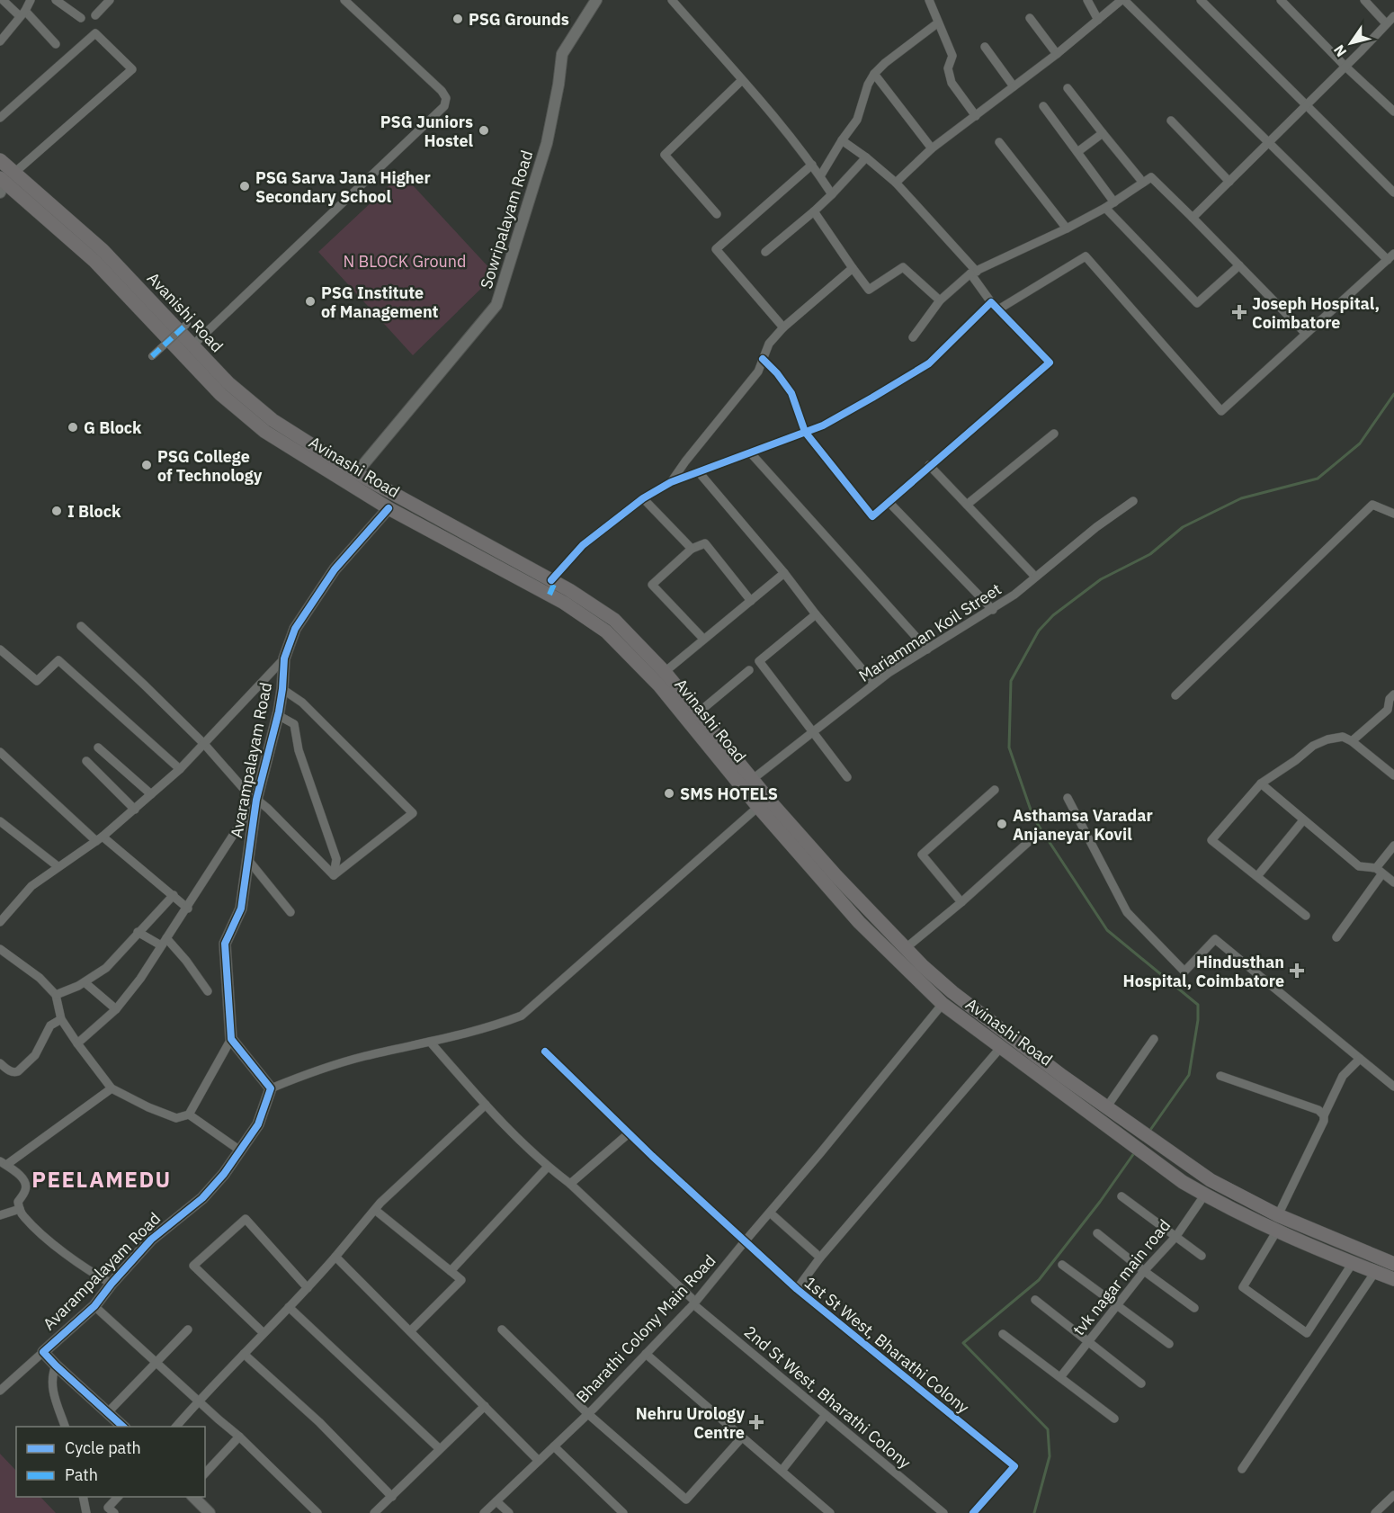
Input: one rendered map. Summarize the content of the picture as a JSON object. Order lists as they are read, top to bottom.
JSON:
{
  "streets": {
    "main road": ["Avanishi Road", "Avinashi Road"],
    "street": [
      "Sowripalayam Road",
      "Mariamman Koil Street",
      "Avarampalayam Road",
      "tvk nagar main road",
      "Bharathi Colony Main Road",
      "1st St West, Bharathi Colony",
      "2nd St West, Bharathi Colony"
    ]
  },
  "crossings": [
    ["Sowripalayam Road", "Avanishi Road"],
    ["Sowripalayam Road", "Avinashi Road"],
    ["Avanishi Road", "Avinashi Road"],
    ["Avinashi Road", "Mariamman Koil Street"],
    ["Avinashi Road", "Avarampalayam Road"],
    ["Avinashi Road", "tvk nagar main road"],
    ["Avinashi Road", "Bharathi Colony Main Road"],
    ["Bharathi Colony Main Road", "1st St West, Bharathi Colony"],
    ["Bharathi Colony Main Road", "2nd St West, Bharathi Colony"]
  ],
  "districts": ["PEELAMEDU"],
  "parks": ["N BLOCK Ground"],
  "places": {
    "other": [
      "PSG Grounds",
      "PSG Juniors Hostel",
      "PSG Sarva Jana Higher Secondary School",
      "PSG Institute of Management",
      "G Block",
      "PSG College of Technology",
      "I Block",
      "SMS HOTELS",
      "Asthamsa Varadar Anjaneyar Kovil"
    ],
    "health": ["Joseph Hospital, Coimbatore", "Hindusthan Hospital, Coimbatore", "Nehru Urology Centre"]
  },
  "legend": ["Cycle path", "Path"],
  "north": "bottom left"
}
